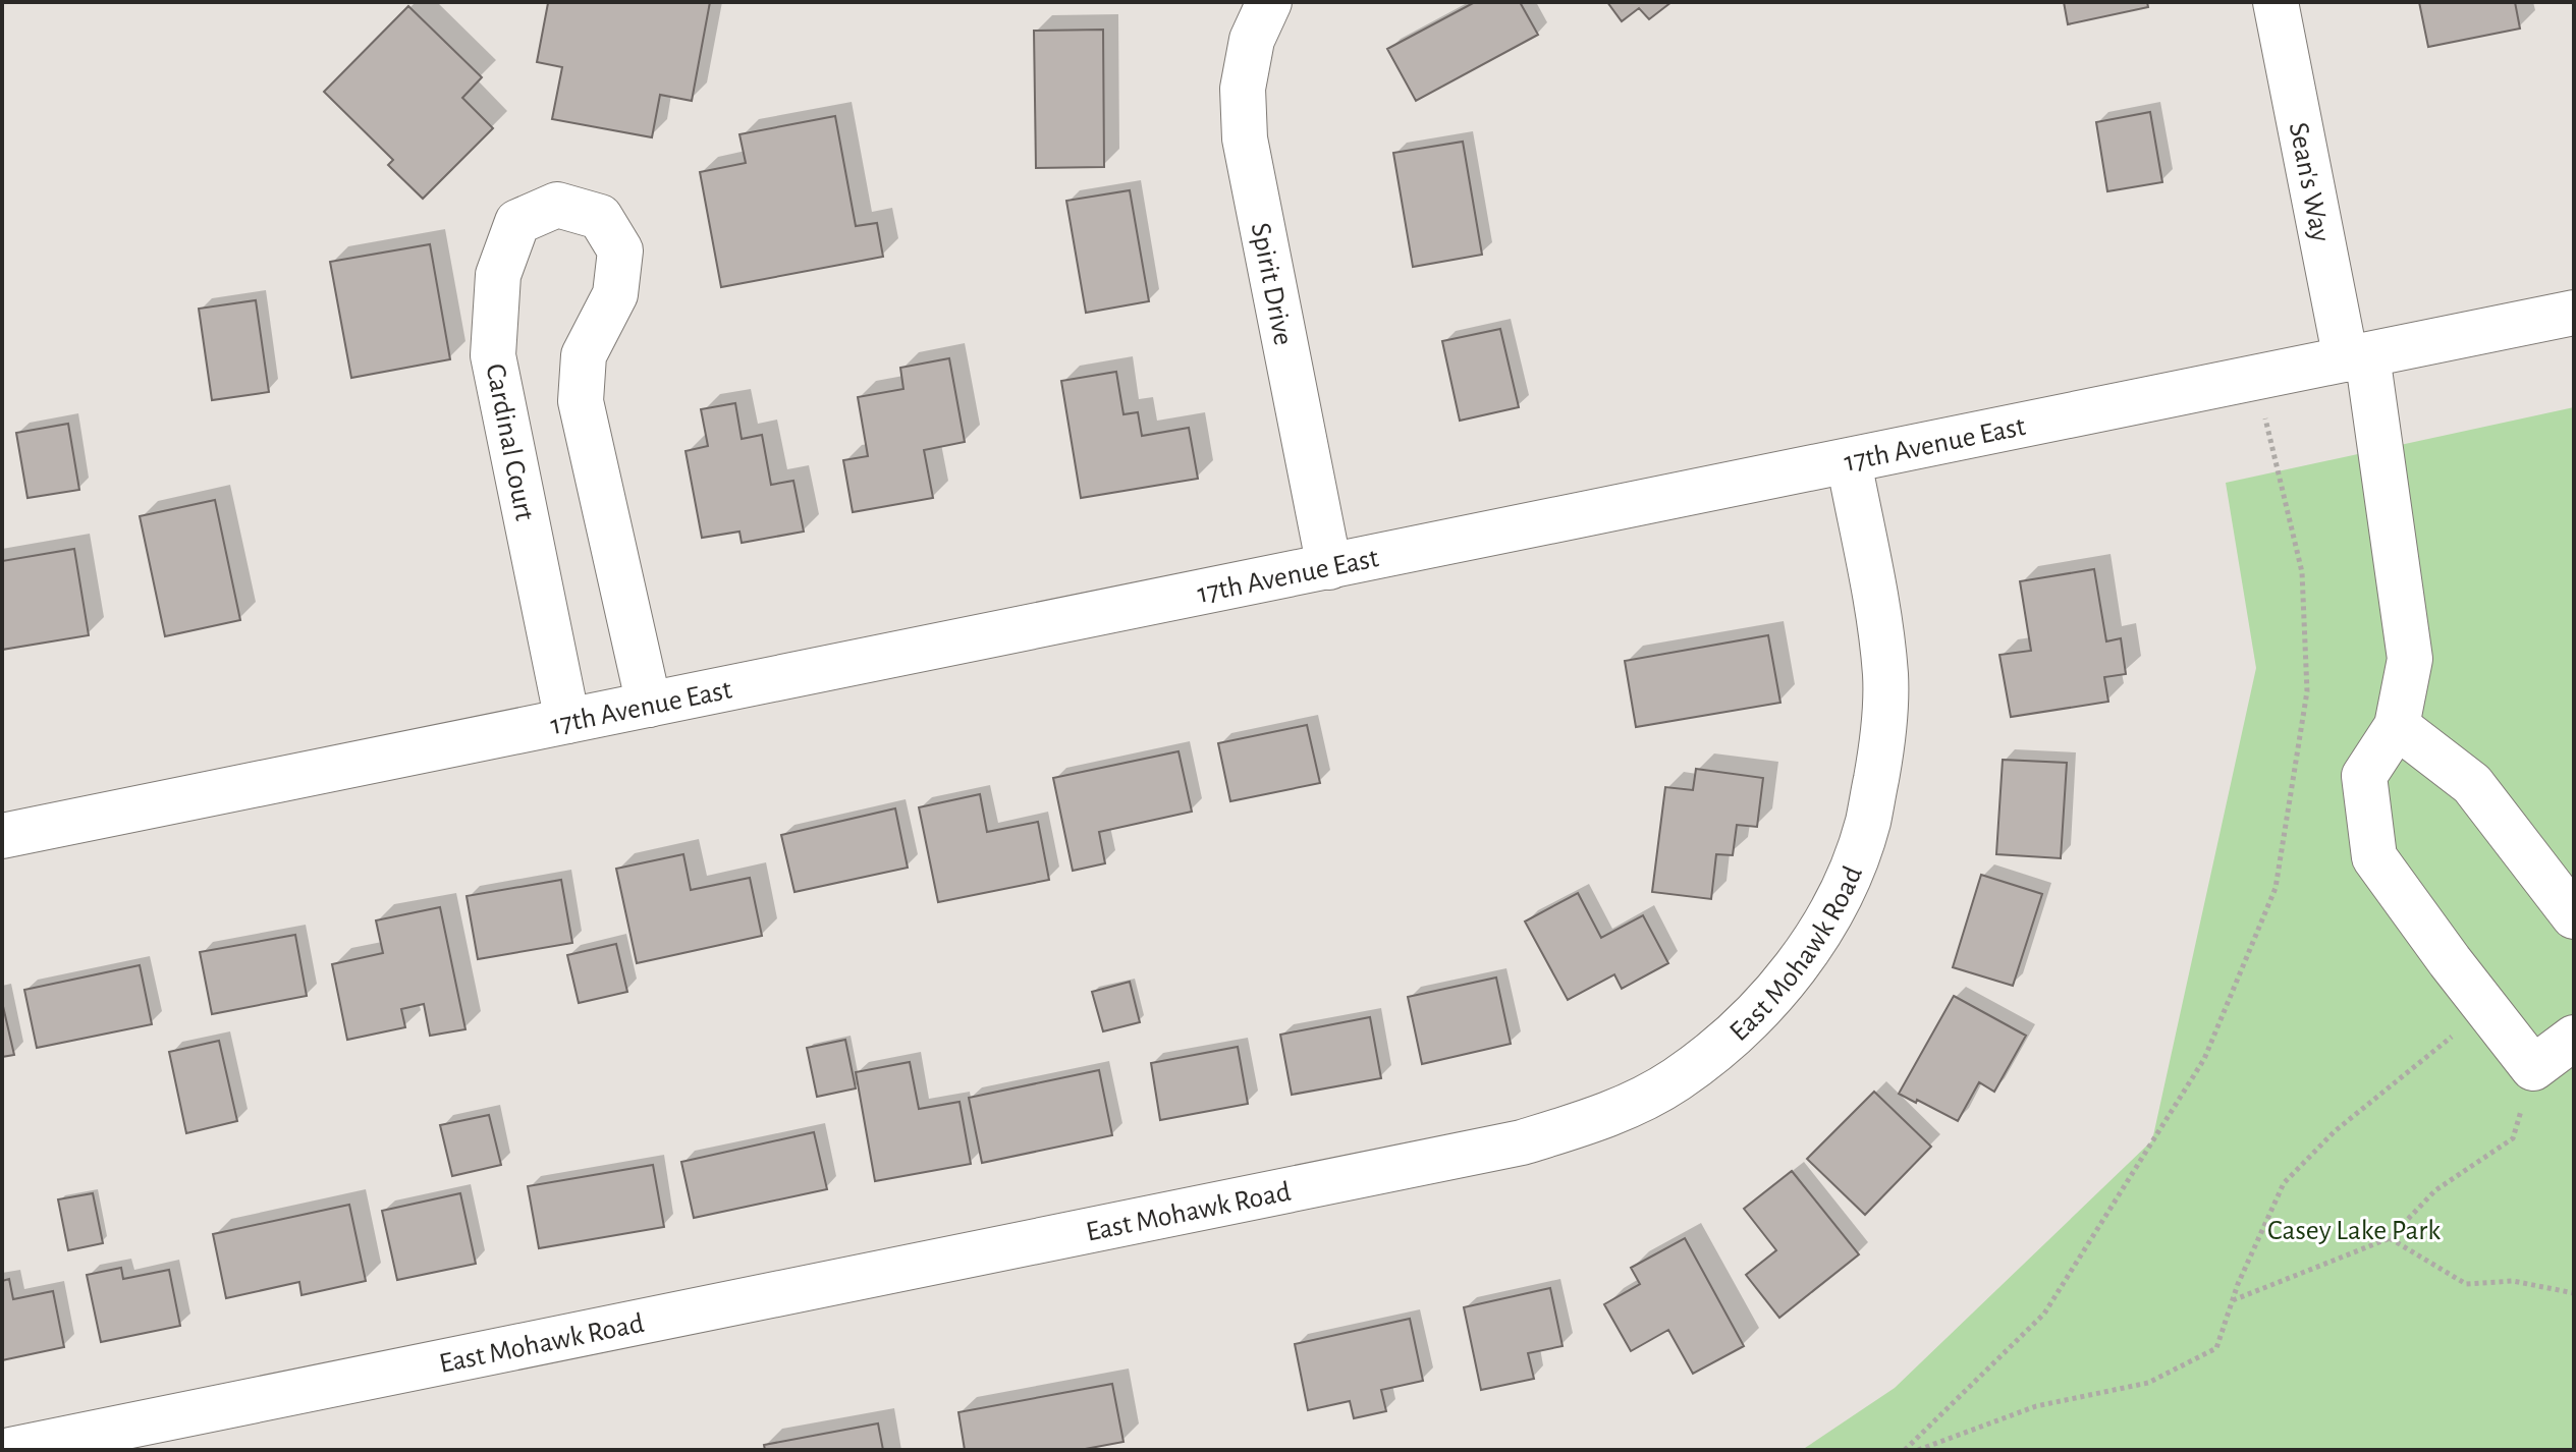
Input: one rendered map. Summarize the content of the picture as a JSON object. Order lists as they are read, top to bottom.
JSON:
{
  "streets": {
    "street": [
      "Sean's Way",
      "Spirit Drive",
      "Cardinal Court",
      "17th Avenue East",
      "East Mohawk Road"
    ]
  },
  "crossings": [
    ["Sean's Way", "17th Avenue East"],
    ["Spirit Drive", "17th Avenue East"],
    ["Cardinal Court", "17th Avenue East"],
    ["17th Avenue East", "East Mohawk Road"]
  ],
  "parks": ["Casey Lake Park"]
}
